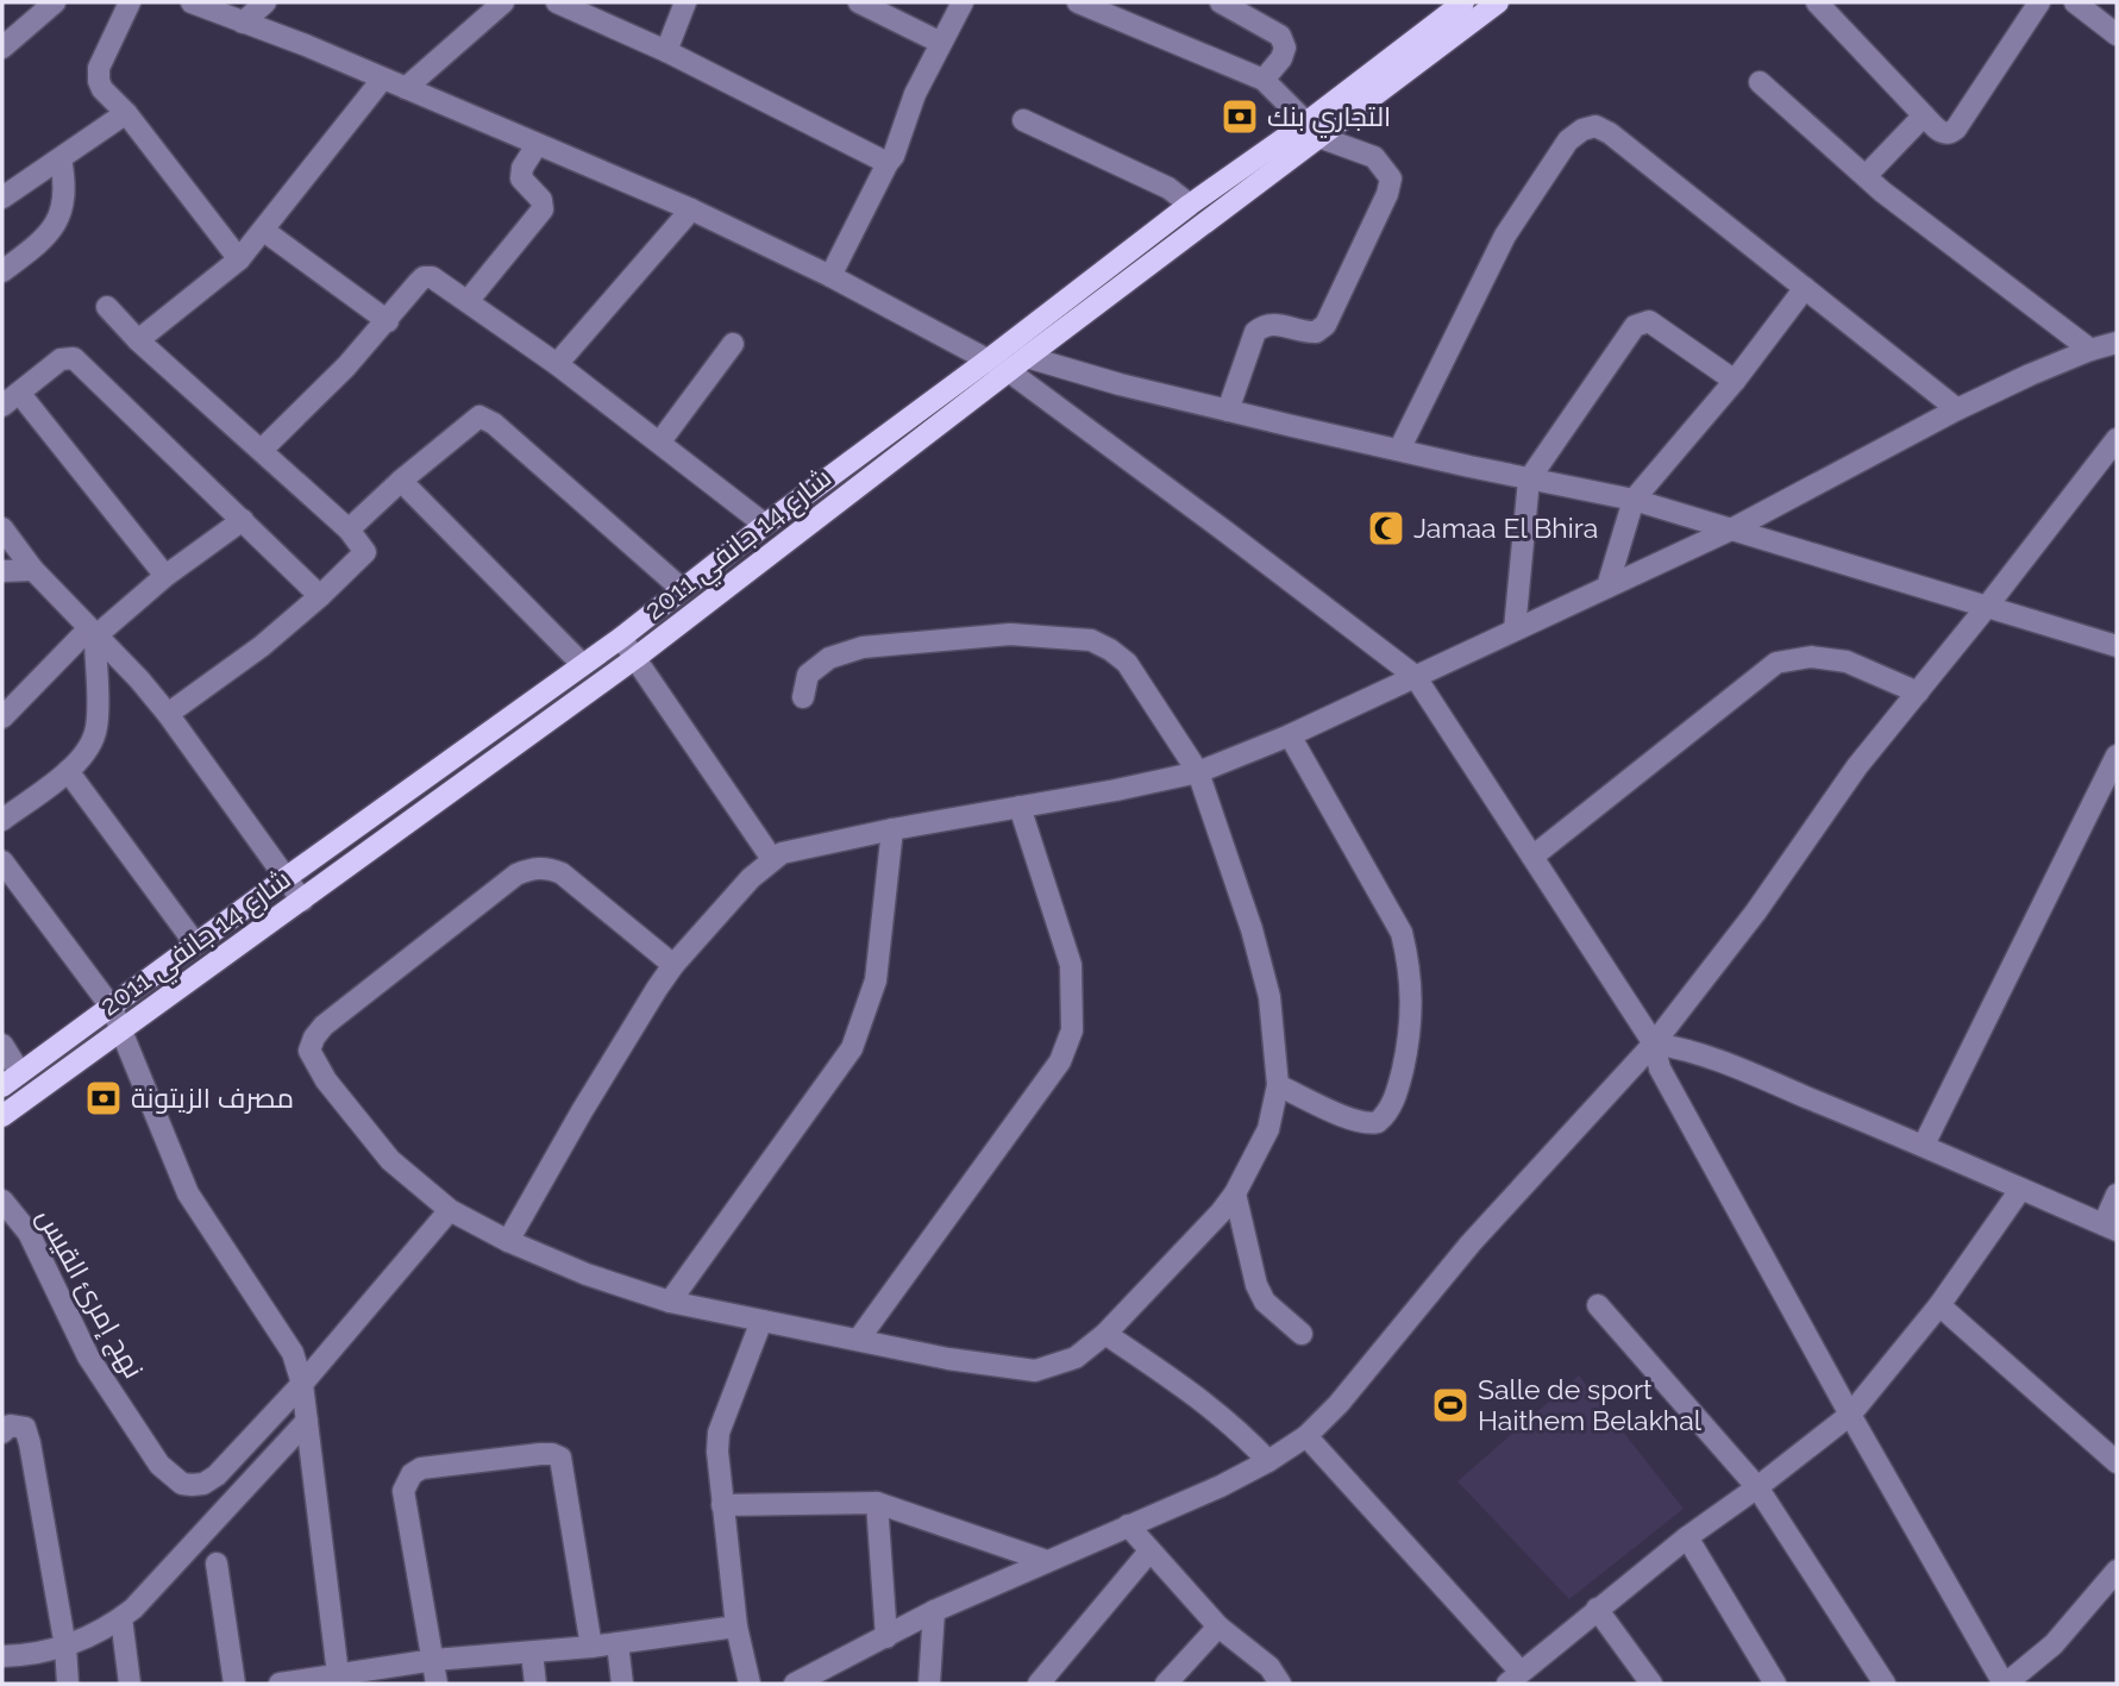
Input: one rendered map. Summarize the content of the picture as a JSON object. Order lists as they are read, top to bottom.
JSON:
{
  "streets": {
    "main road": ["شارع 14 جانفي 2011"],
    "street": ["نهج إمرئ القيس"]
  },
  "places": {
    "bank": ["التجاري بنك", "مصرف الزيتونة"],
    "mosque": ["Jamaa El Bhira"],
    "sports": ["Salle de sport Haithem Belakhal"]
  }
}
